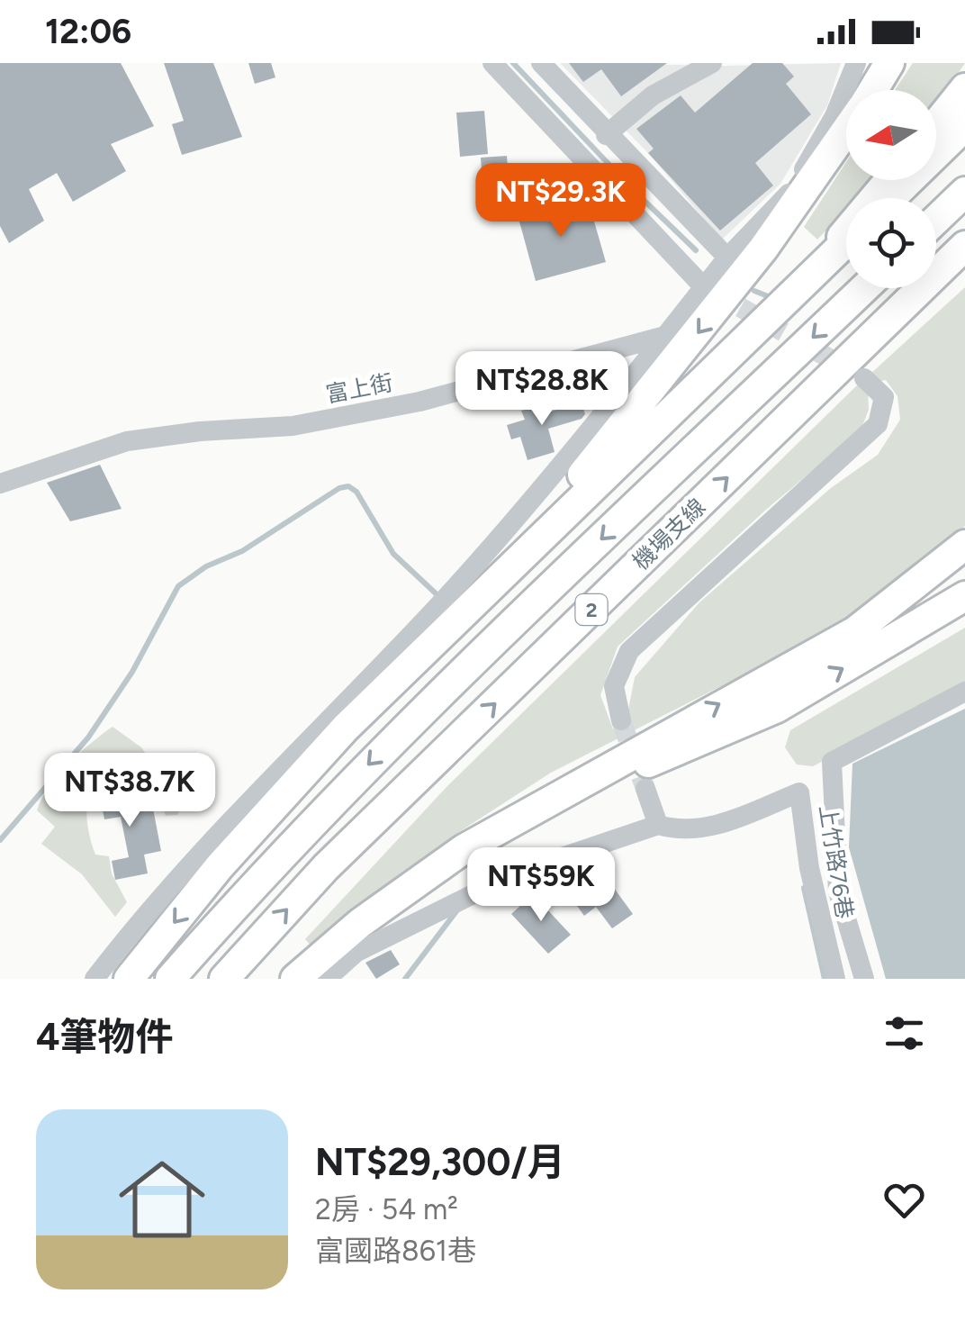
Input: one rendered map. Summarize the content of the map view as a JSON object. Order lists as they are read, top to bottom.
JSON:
{
  "streets": {
    "highway": ["機場支線", "2"],
    "street": ["富上街", "上竹路76巷"]
  },
  "north": "left",
  "page": {
    "status": "12:06",
    "price": [
      "NT$29.3K",
      "NT$28.8K",
      "NT$38.7K",
      "NT$59K"
    ],
    "heading": "4筆物件",
    "list": [
      {
        "name": "NT$29,300/月",
        "note": "2房 · 54 m² · 富國路861巷"
      }
    ]
  }
}
